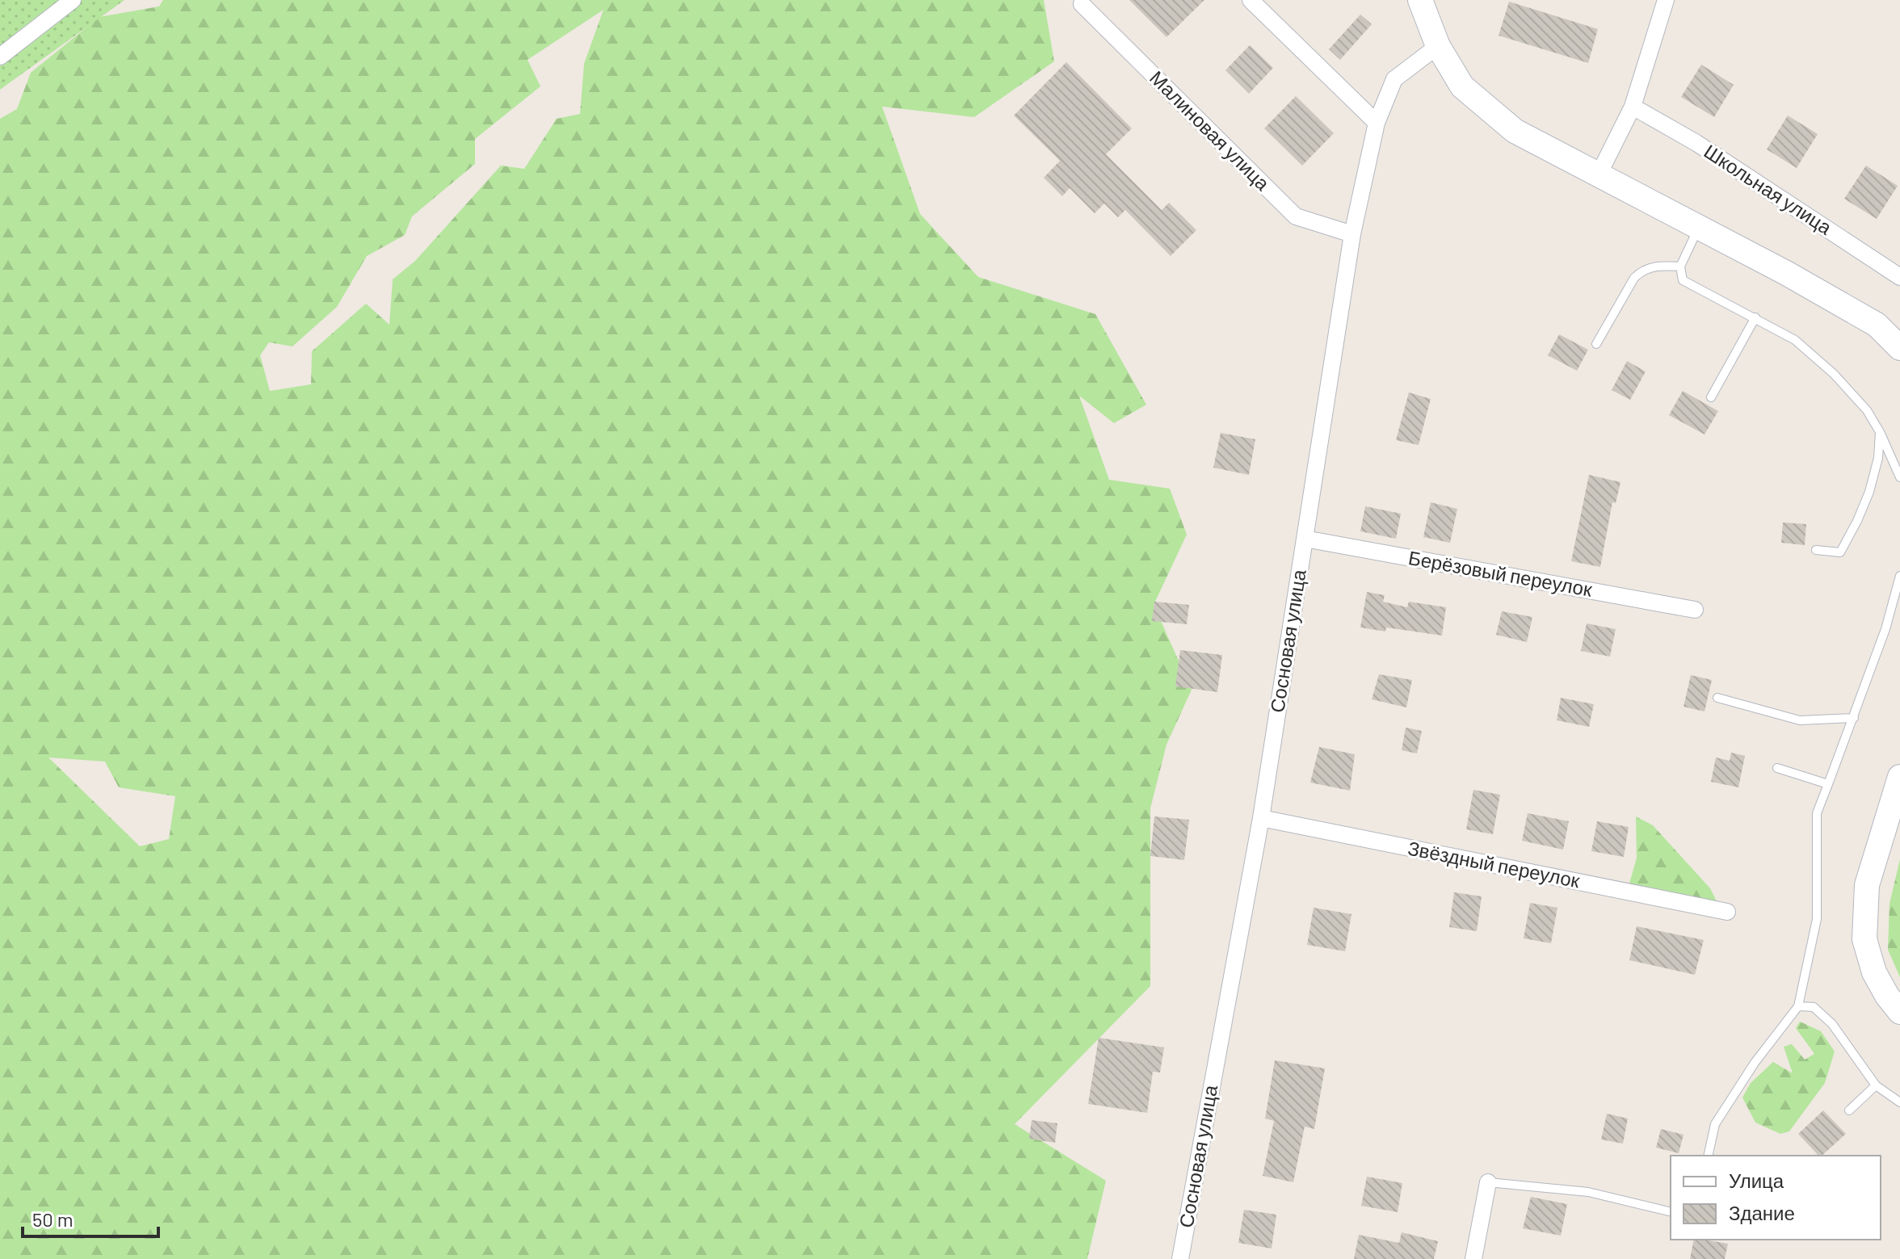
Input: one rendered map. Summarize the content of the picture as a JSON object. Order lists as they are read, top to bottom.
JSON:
{
  "streets": {
    "street": [
      "Малиновая улица",
      "Школьная улица",
      "Берёзовый переулок",
      "Сосновая улица",
      "Звёздный переулок"
    ]
  },
  "crossings": [
    ["Малиновая улица", "Сосновая улица"],
    ["Берёзовый переулок", "Сосновая улица"],
    ["Сосновая улица", "Звёздный переулок"]
  ],
  "legend": ["Улица", "Здание"],
  "scale_bar": "50 m"
}
